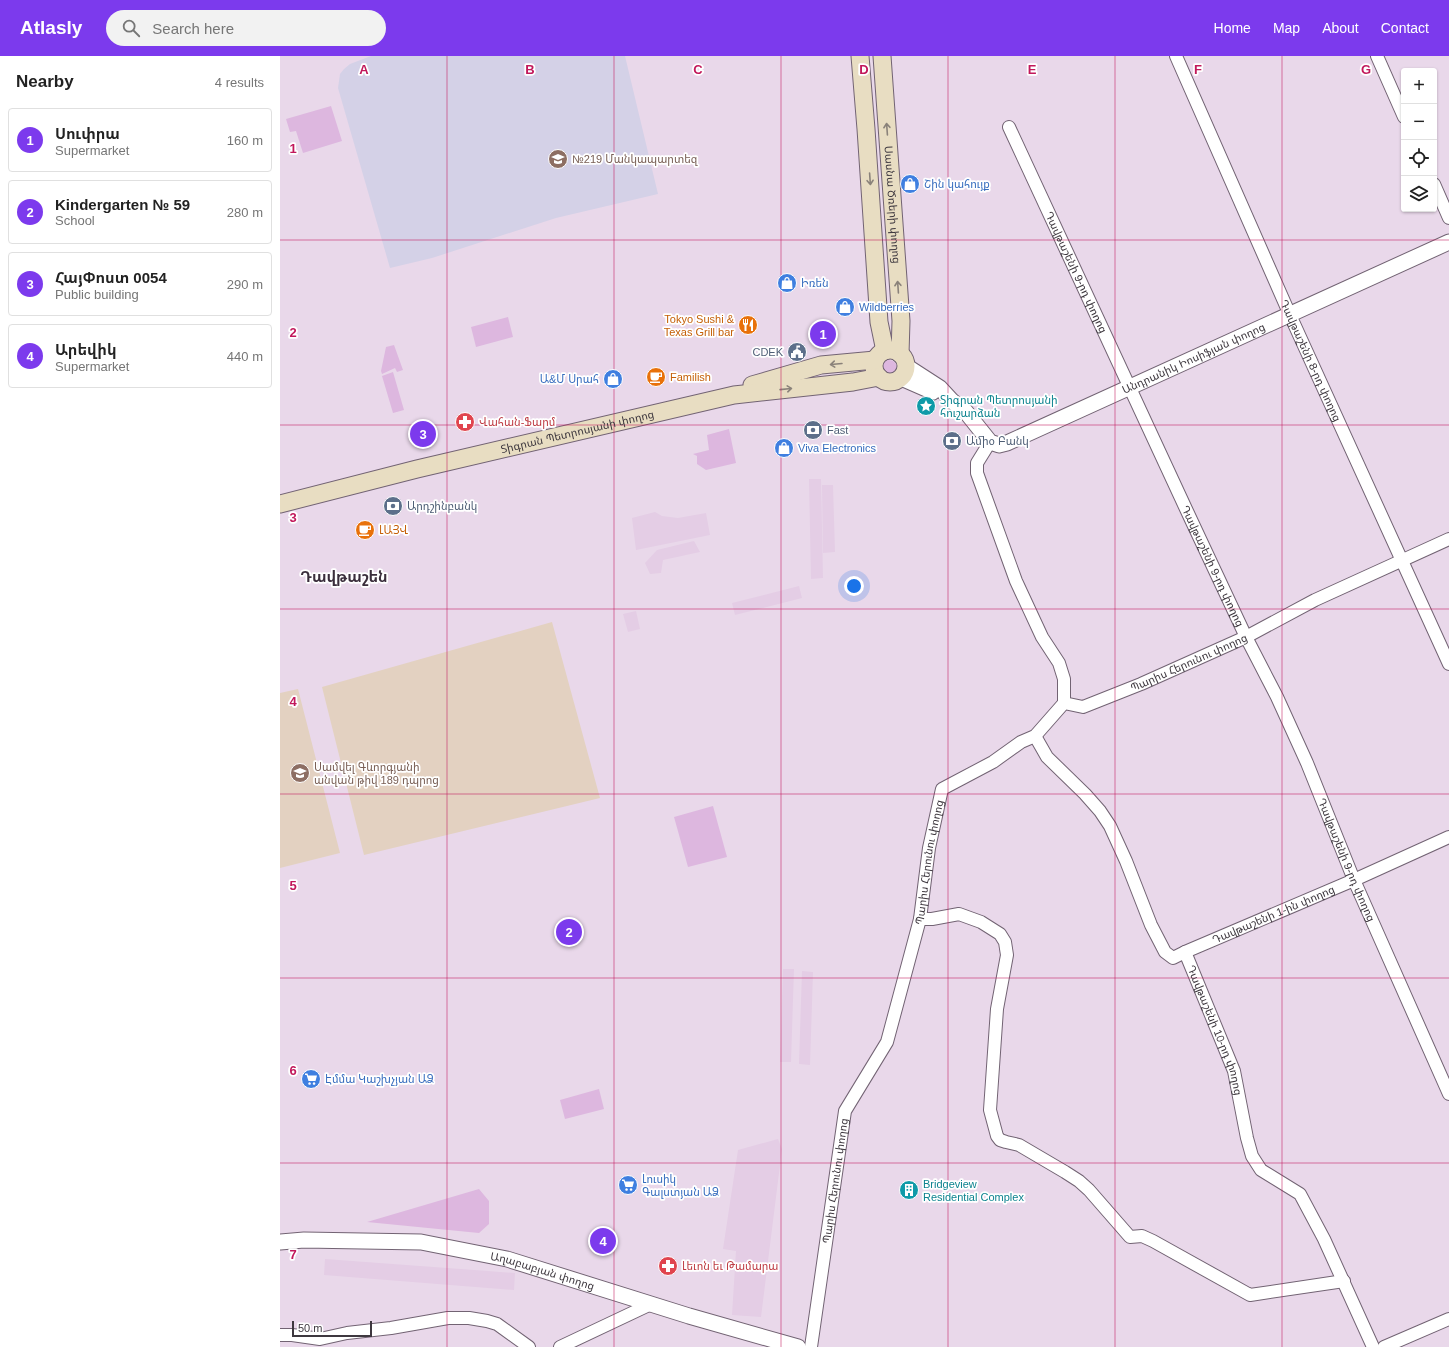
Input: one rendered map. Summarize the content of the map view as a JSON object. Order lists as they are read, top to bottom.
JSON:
{
  "streets": {
    "main road": ["Սասնա Ծռերի փողոց", "Տիգրան Պետրոսյանի փողոց"],
    "street": [
      "Դավթաշենի 9-րդ փողոց",
      "Անդրանիկ Իոսիֆյան փողոց",
      "Դավթաշենի 8-րդ փողոց",
      "Պարիս Հերունու փողոց",
      "Դավթաշենի 1-ին փողոց",
      "Դավթաշենի 10-րդ փողոց",
      "Աղաբաբյան փողոց"
    ]
  },
  "crossings": [
    ["Սասնա Ծռերի փողոց", "Տիգրան Պետրոսյանի փողոց"],
    ["Դավթաշենի 9-րդ փողոց", "Անդրանիկ Իոսիֆյան փողոց"],
    ["Դավթաշենի 9-րդ փողոց", "Պարիս Հերունու փողոց"],
    ["Դավթաշենի 9-րդ փողոց", "Դավթաշենի 1-ին փողոց"],
    ["Անդրանիկ Իոսիֆյան փողոց", "Դավթաշենի 8-րդ փողոց"],
    ["Դավթաշենի 8-րդ փողոց", "Պարիս Հերունու փողոց"],
    ["Պարիս Հերունու փողոց", "Դավթաշենի 10-րդ փողոց"],
    ["Դավթաշենի 1-ին փողոց", "Դավթաշենի 10-րդ փողոց"]
  ],
  "districts": ["Դավթաշեն"],
  "places": {
    "school or university": ["№219 Մանկապարտեզ", "Սամվել Գևորգյանի անվան թիվ 189 դպրոց"],
    "shop": [
      "Շին կահույք",
      "Իռեն",
      "Wildberries",
      "Ա&Մ Սրահ",
      "Viva Electronics"
    ],
    "restaurant": ["Tokyo Sushi & Texas Grill bar"],
    "public building": ["CDEK"],
    "cafe": ["Familish", "ԼԱՅՎ"],
    "place": ["Տիգրան Պետրոսյանի հուշարձան"],
    "pharmacy": ["Վահան-Ֆարմ", "Լեւոն եւ Թամարա"],
    "bank": ["Fast", "Ամիօ Բանկ", "Արդշինբանկ"],
    "supermarket": ["Էմմա Կաշխչյան ԱՁ", "Լուսիկ Գալստյան ԱՁ"],
    "building": ["Bridgeview Residential Complex"]
  },
  "scale_bar": "50 m",
  "page": {
    "header": "Atlasly",
    "search": "Search here",
    "nav": [
      "Home",
      "Map",
      "About",
      "Contact"
    ],
    "heading": ["Nearby", "4 results"],
    "map_buttons": ["+", "−"],
    "list": [
      {
        "mark": "1",
        "name": "Սուփրա",
        "note": "Supermarket",
        "value": "160 m"
      },
      {
        "mark": "2",
        "name": "Kindergarten № 59",
        "note": "School",
        "value": "280 m"
      },
      {
        "mark": "3",
        "name": "ՀայՓոստ 0054",
        "note": "Public building",
        "value": "290 m"
      },
      {
        "mark": "4",
        "name": "Արեվիկ",
        "note": "Supermarket",
        "value": "440 m"
      }
    ],
    "pins": [
      "1",
      "3",
      "2",
      "4"
    ],
    "scale": "50 m"
  },
  "grid": {
    "columns": [
      "A",
      "B",
      "C",
      "D",
      "E",
      "F",
      "G"
    ],
    "rows": [
      "1",
      "2",
      "3",
      "4",
      "5",
      "6",
      "7"
    ]
  }
}
